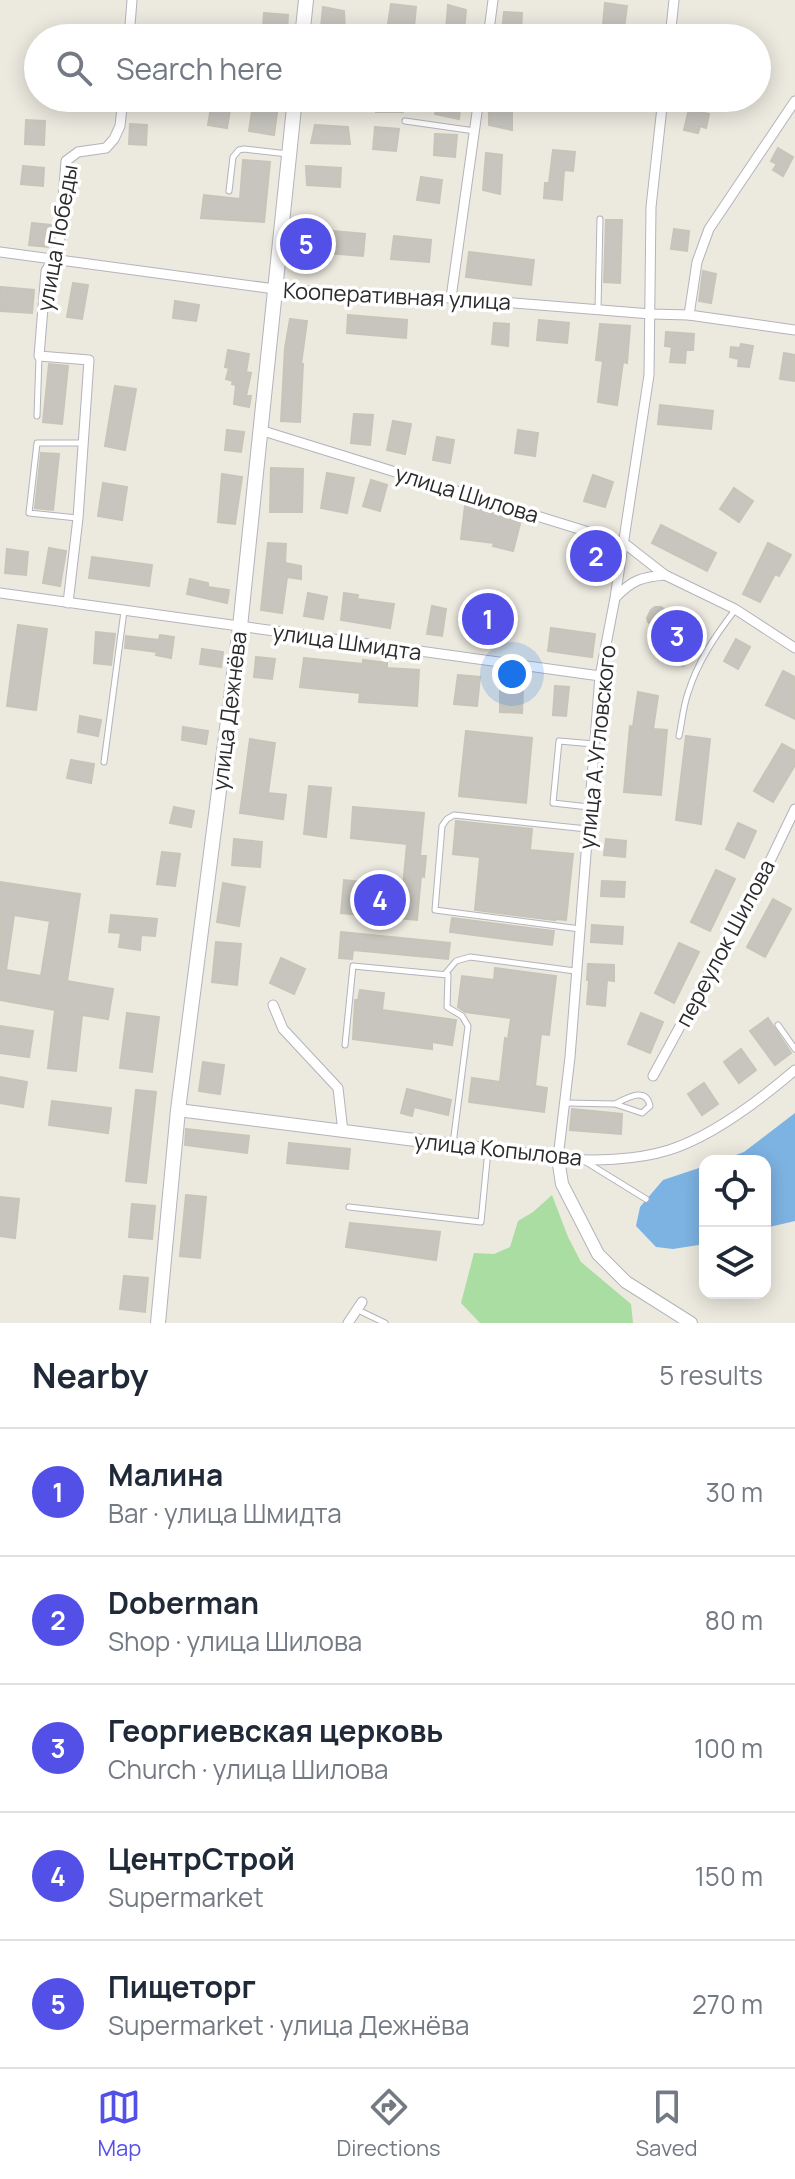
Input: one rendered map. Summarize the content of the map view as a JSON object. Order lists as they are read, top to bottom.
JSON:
{
  "streets": {
    "main road": ["улица Дежнёва"],
    "street": [
      "улица Победы",
      "Кооперативная улица",
      "улица Шилова",
      "улица Шмидта",
      "улица А.Угловского",
      "переулок Шилова",
      "улица Копылова"
    ]
  },
  "crossings": [
    ["улица Победы", "Кооперативная улица"],
    ["Кооперативная улица", "улица Дежнёва"],
    ["Кооперативная улица", "улица А.Угловского"],
    ["улица Шилова", "улица Дежнёва"],
    ["улица Шилова", "улица А.Угловского"],
    ["улица Шмидта", "улица Дежнёва"],
    ["улица Шмидта", "улица А.Угловского"],
    ["улица Дежнёва", "улица Копылова"],
    ["улица А.Угловского", "улица Копылова"]
  ],
  "page": {
    "search": "Search here",
    "pins": [
      "5",
      "2",
      "1",
      "3",
      "4"
    ],
    "heading": ["Nearby", "5 results"],
    "list": [
      {
        "mark": "1",
        "name": "Малина",
        "note": "Bar · улица Шмидта",
        "value": "30 m"
      },
      {
        "mark": "2",
        "name": "Doberman",
        "note": "Shop · улица Шилова",
        "value": "80 m"
      },
      {
        "mark": "3",
        "name": "Георгиевская церковь",
        "note": "Church · улица Шилова",
        "value": "100 m"
      },
      {
        "mark": "4",
        "name": "ЦентрСтрой",
        "note": "Supermarket",
        "value": "150 m"
      },
      {
        "mark": "5",
        "name": "Пищеторг",
        "note": "Supermarket · улица Дежнёва",
        "value": "270 m"
      }
    ],
    "nav": ["Map", "Directions", "Saved"]
  }
}
